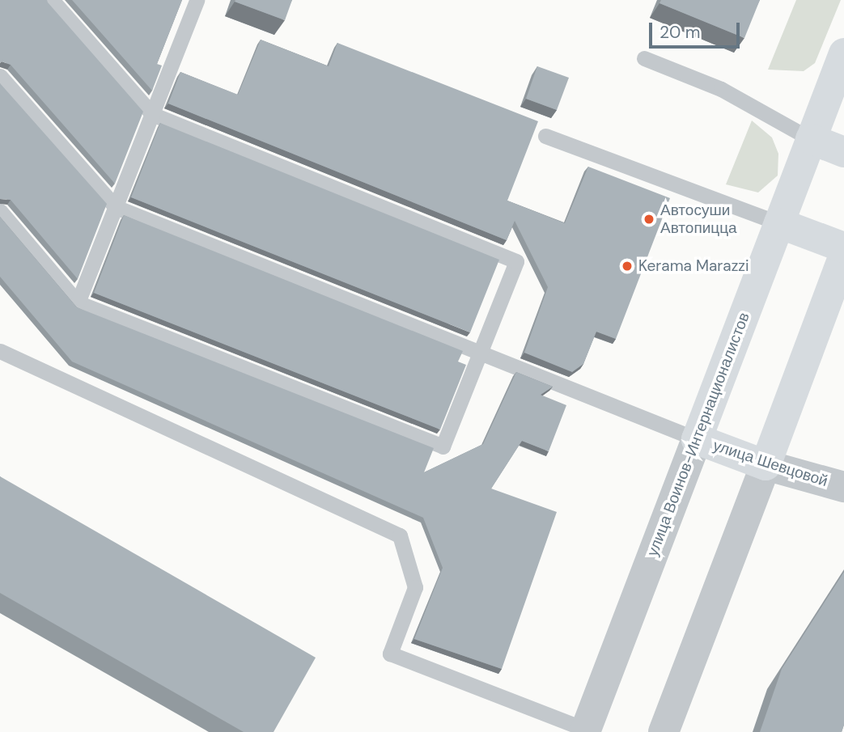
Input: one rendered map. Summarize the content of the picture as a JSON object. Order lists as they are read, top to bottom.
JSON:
{
  "streets": {
    "street": ["улица Воинов-Интернационалистов", "улица Шевцовой"]
  },
  "crossings": [
    ["улица Воинов-Интернационалистов", "улица Шевцовой"]
  ],
  "places": ["Автосуши Автопицца", "Kerama Marazzi"],
  "scale_bar": "20 m"
}
